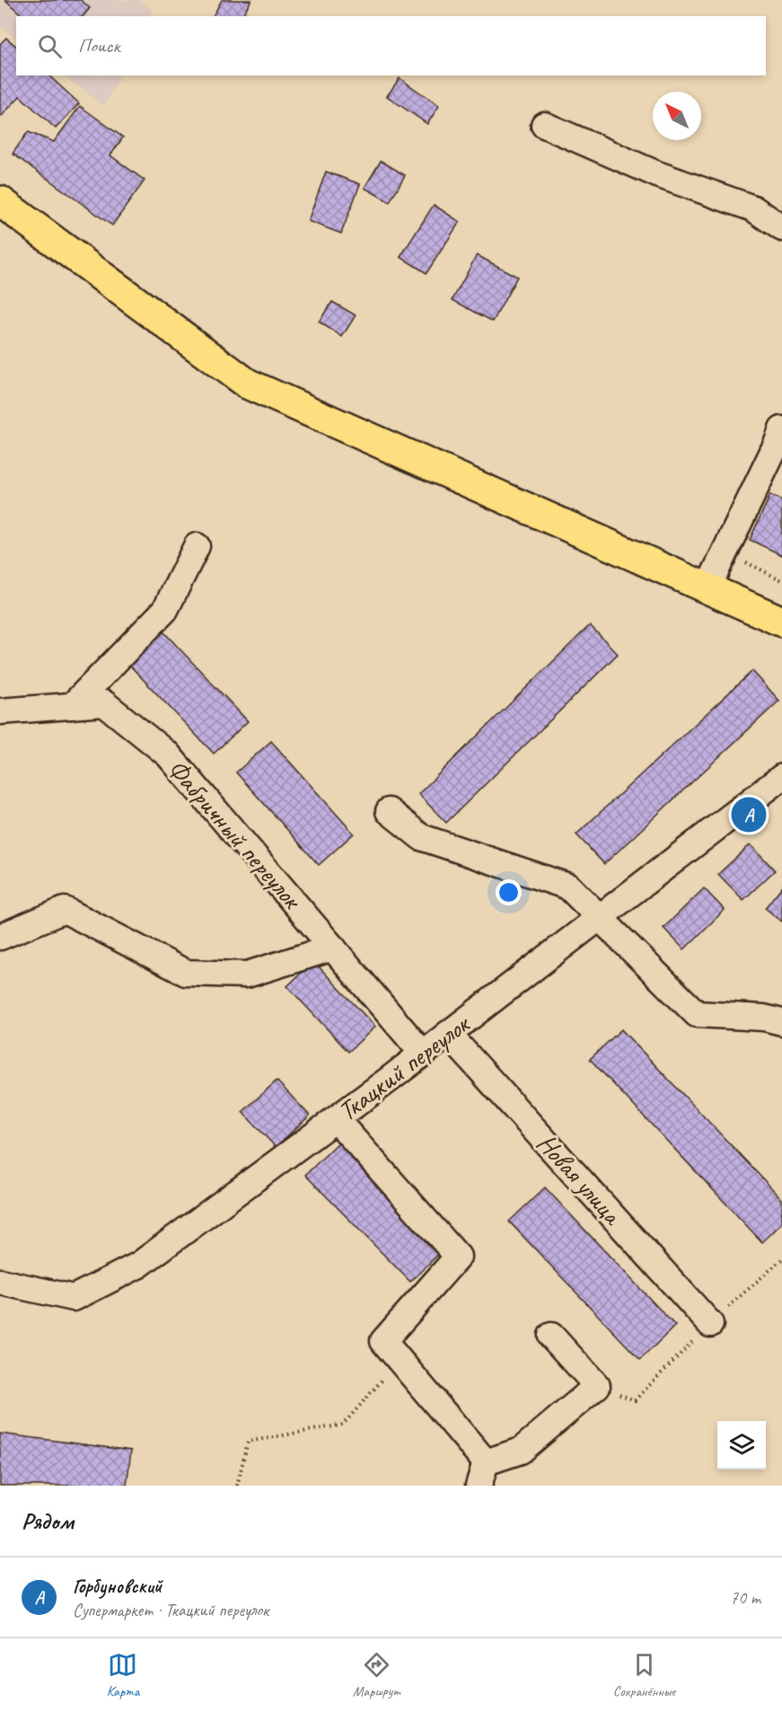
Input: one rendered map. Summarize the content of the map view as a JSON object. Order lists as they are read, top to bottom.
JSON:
{
  "streets": {
    "street": ["Фабричный переулок", "Ткацкий переулок", "Новая улица"]
  },
  "crossings": [
    ["Фабричный переулок", "Ткацкий переулок"],
    ["Ткацкий переулок", "Новая улица"]
  ],
  "north": "top left",
  "page": {
    "search": "Поиск",
    "pins": "A",
    "heading": "Рядом",
    "list": [
      {
        "mark": "A",
        "name": "Горбуновский",
        "note": "Супермаркет · Ткацкий переулок",
        "value": "70 m"
      }
    ],
    "nav": ["Карта", "Маршрут", "Сохранённые"]
  }
}
